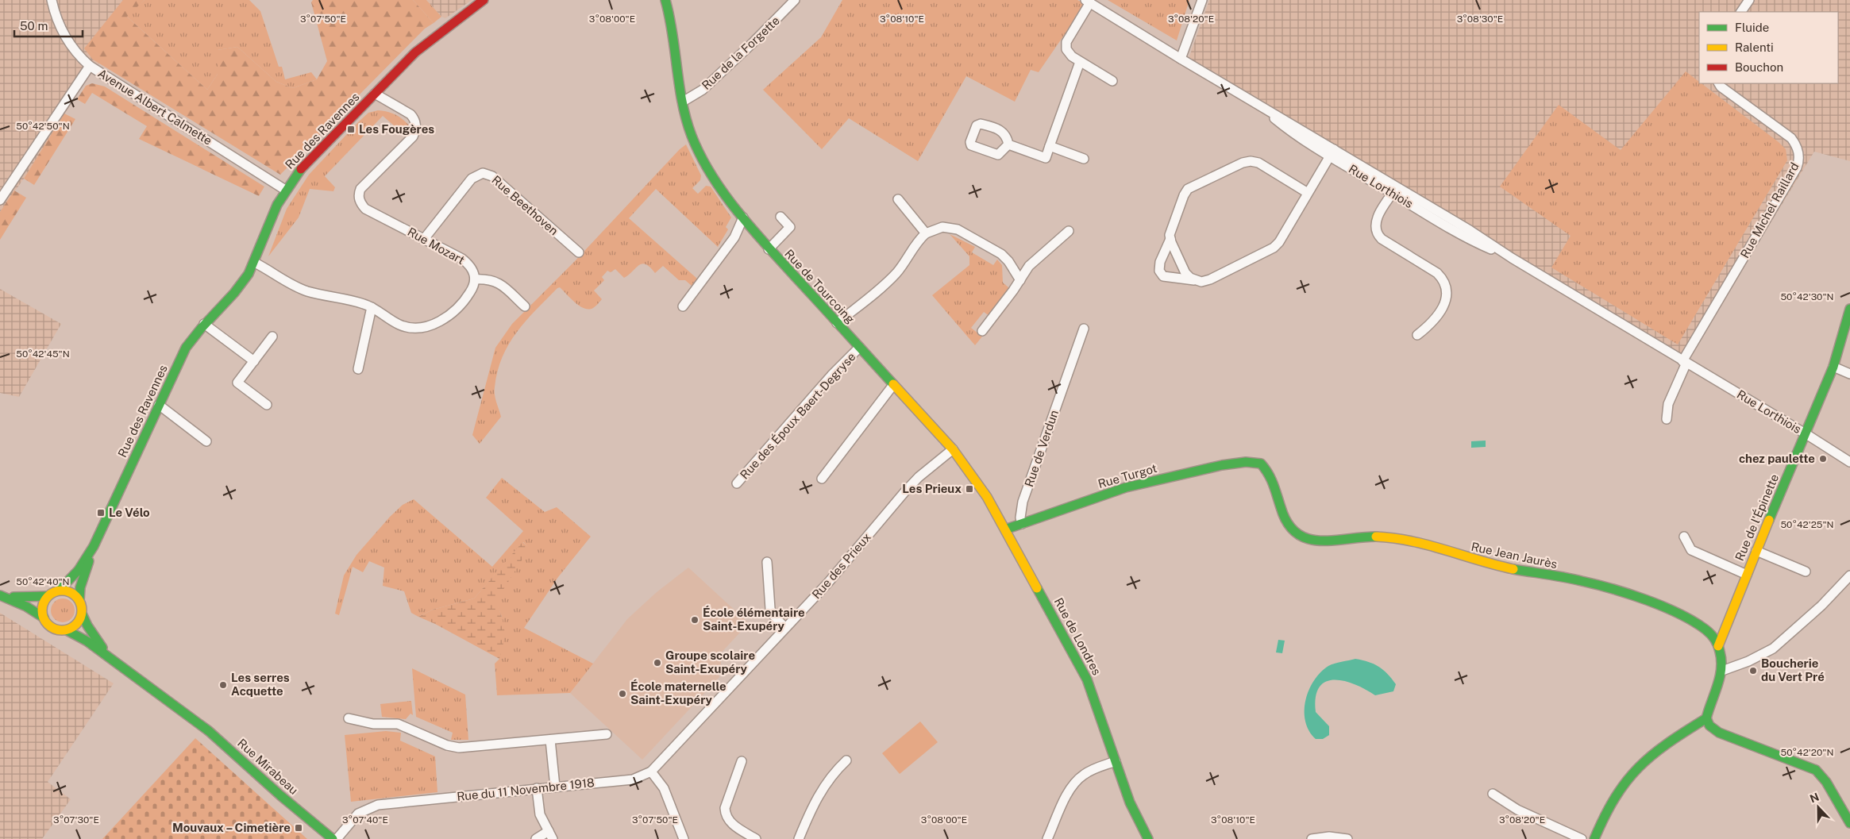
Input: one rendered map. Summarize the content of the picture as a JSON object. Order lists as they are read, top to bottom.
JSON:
{
  "streets": {
    "street": [
      "Rue de la Forgette",
      "Avenue Albert Calmette",
      "Rue des Ravennes",
      "Rue Lorthiois",
      "Rue Beethoven",
      "Rue Michel Raillard",
      "Rue Mozart",
      "Rue de Tourcoing",
      "Rue des Époux Baert-Degryse",
      "Rue de Verdun",
      "Rue Turgot",
      "Rue de l'Épinette",
      "Rue Jean Jaurès",
      "Rue des Prieux",
      "Rue de Londres",
      "Rue Mirabeau",
      "Rue du 11 Novembre 1918"
    ]
  },
  "crossings": [
    ["Rue de la Forgette", "Rue de Tourcoing"],
    ["Avenue Albert Calmette", "Rue des Ravennes"],
    ["Rue des Ravennes", "Rue Mozart"],
    ["Rue des Ravennes", "Rue Mirabeau"],
    ["Rue Lorthiois", "Rue Michel Raillard"],
    ["Rue Lorthiois", "Rue de l'Épinette"],
    ["Rue Beethoven", "Rue Mozart"],
    ["Rue de Tourcoing", "Rue des Époux Baert-Degryse"],
    ["Rue de Tourcoing", "Rue Turgot"],
    ["Rue de Tourcoing", "Rue des Prieux"],
    ["Rue de Tourcoing", "Rue de Londres"],
    ["Rue de Verdun", "Rue Turgot"],
    ["Rue Turgot", "Rue Jean Jaurès"],
    ["Rue Turgot", "Rue de Londres"],
    ["Rue de l'Épinette", "Rue Jean Jaurès"],
    ["Rue des Prieux", "Rue du 11 Novembre 1918"]
  ],
  "places": {
    "transit": [
      "Les Fougères",
      "Les Prieux",
      "Le Vélo",
      "Mouvaux – Cimetière"
    ],
    "other": [
      "chez paulette",
      "École élémentaire Saint-Exupéry",
      "Groupe scolaire Saint-Exupéry",
      "Boucherie du Vert Pré",
      "Les serres Acquette",
      "École maternelle Saint-Exupéry"
    ]
  },
  "legend": ["Fluide", "Ralenti", "Bouchon"],
  "scale_bar": "50 m",
  "north": "top",
  "coordinates": [
    "3°07'50\"E",
    "3°08'00\"E",
    "3°08'30\"E",
    "3°08'10\"E",
    "3°08'20\"E",
    "50°42'50\"N",
    "50°42'30\"N",
    "50°42'45\"N",
    "50°42'25\"N",
    "50°42'40\"N",
    "50°42'20\"N",
    "3°07'30\"E",
    "3°07'40\"E"
  ]
}
